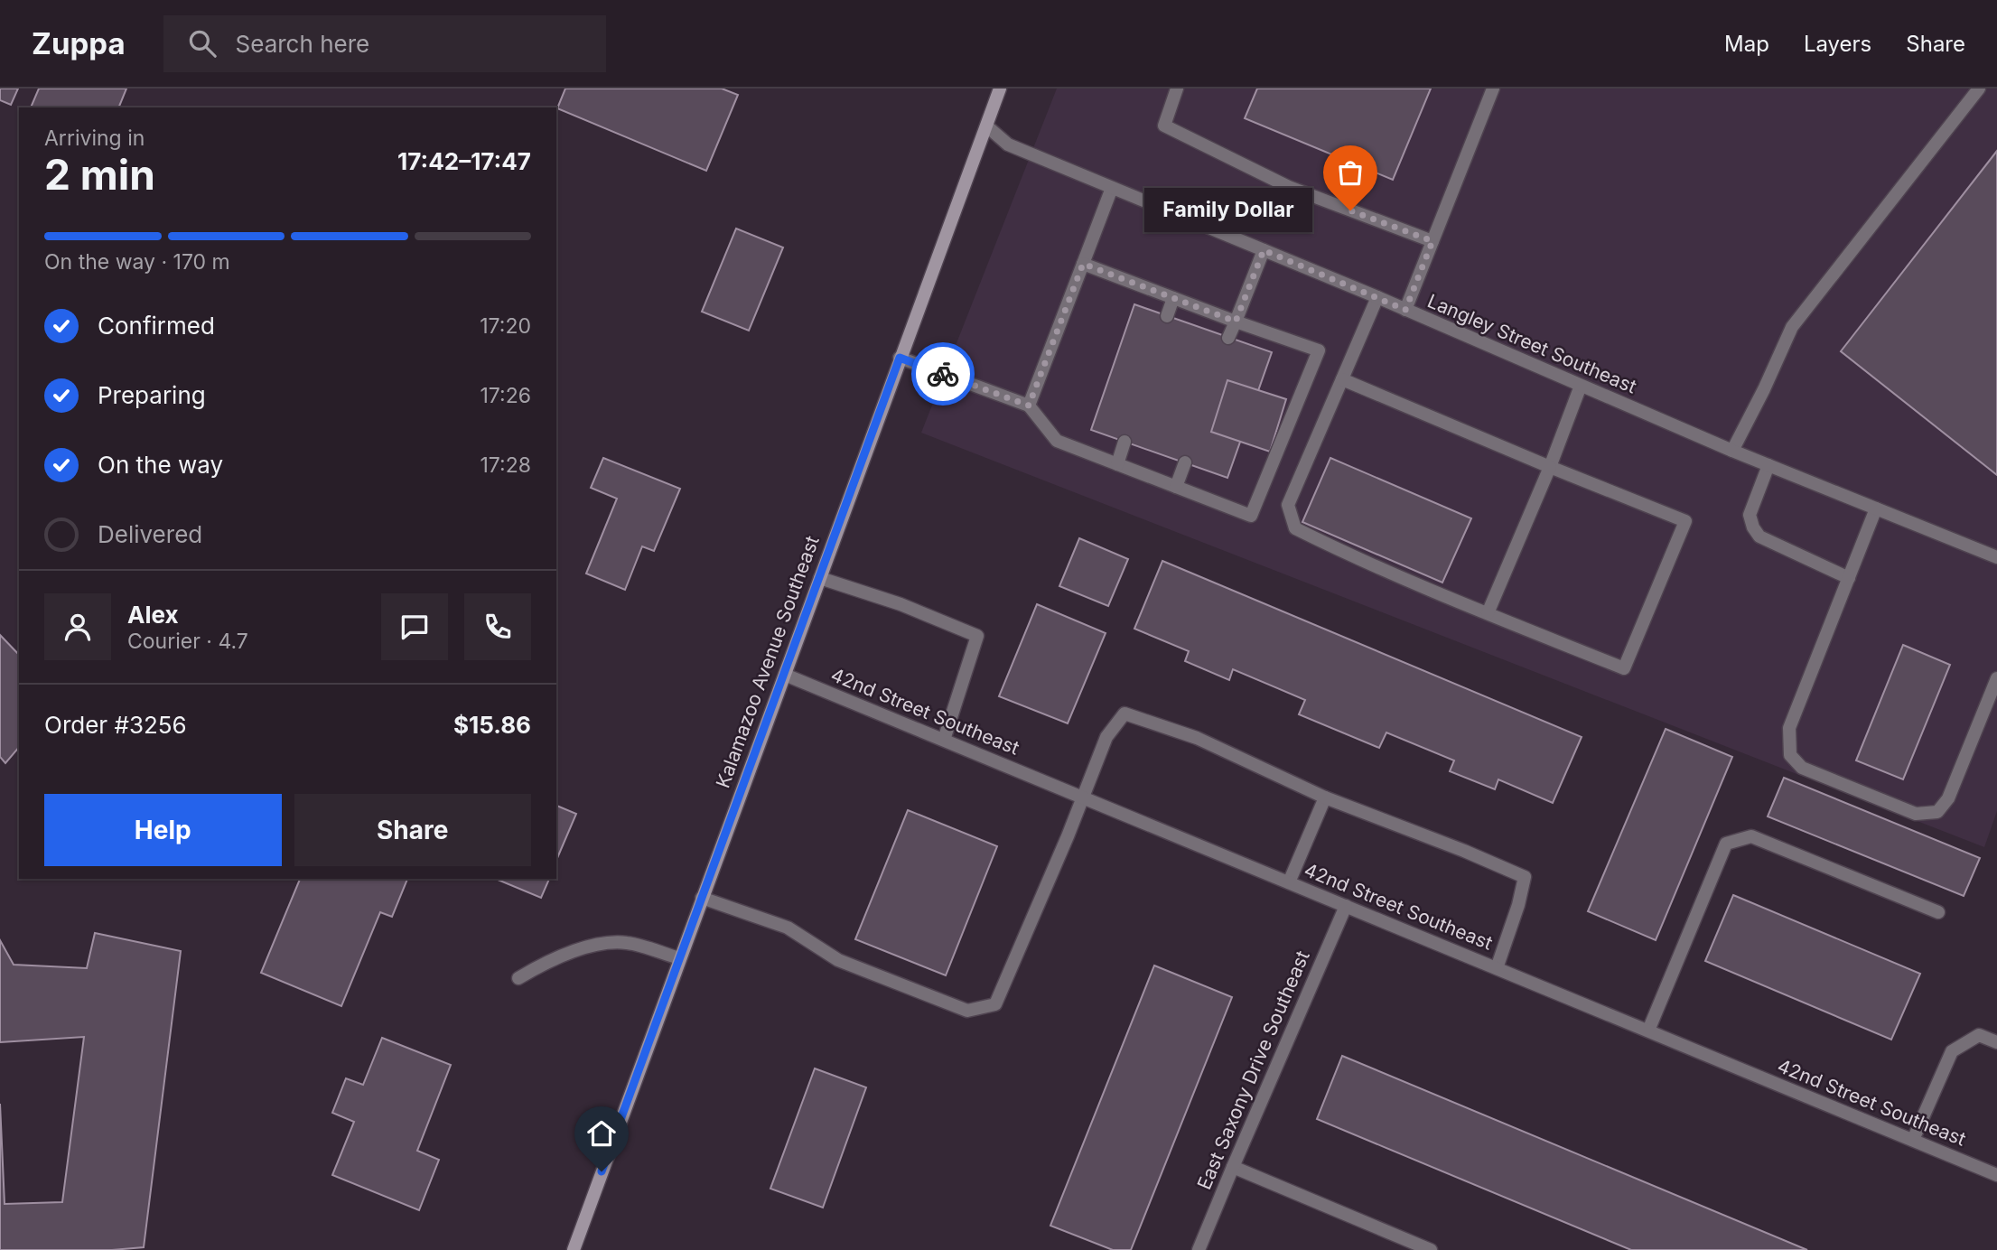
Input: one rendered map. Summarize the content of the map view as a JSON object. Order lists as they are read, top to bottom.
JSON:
{
  "streets": {
    "main road": ["Kalamazoo Avenue Southeast"],
    "street": ["Langley Street Southeast", "42nd Street Southeast", "East Saxony Drive Southeast"]
  },
  "crossings": [
    ["Langley Street Southeast", "Kalamazoo Avenue Southeast"],
    ["Kalamazoo Avenue Southeast", "42nd Street Southeast"],
    ["42nd Street Southeast", "East Saxony Drive Southeast"]
  ],
  "places": ["Family Dollar"],
  "page": {
    "header": "Zuppa",
    "search": "Search here",
    "nav": ["Map", "Layers", "Share"],
    "heading": ["2 min", "Arriving in", "17:42–17:47"],
    "panel": [
      "Alex",
      "Courier · 4.7",
      "Order #3256",
      "$15.86"
    ],
    "bubble": "Family Dollar",
    "bar": "On the way · 170 m",
    "list": [
      ["Confirmed", "17:20"],
      ["Preparing", "17:26"],
      ["On the way", "17:28"],
      "Delivered"
    ],
    "buttons": ["Help", "Share"]
  }
}
